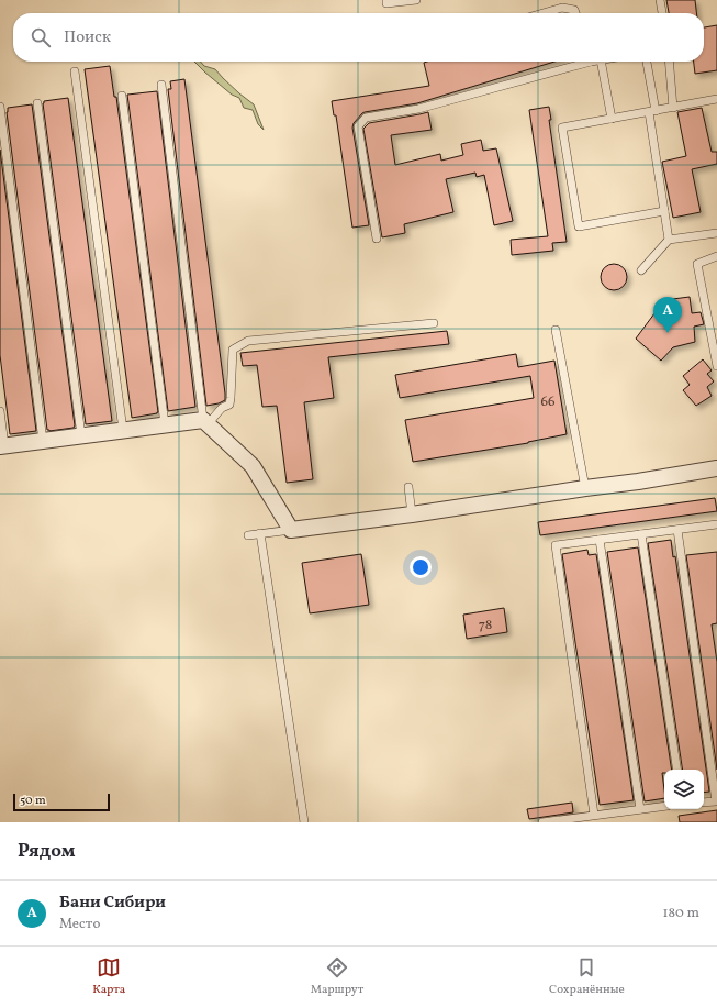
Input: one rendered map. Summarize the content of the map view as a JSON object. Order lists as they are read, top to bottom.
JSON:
{
  "house_numbers": ["66", "78"],
  "scale_bar": "50 m",
  "page": {
    "search": "Поиск",
    "pins": "A",
    "scale": "50 m",
    "heading": "Рядом",
    "list": [
      {
        "mark": "A",
        "name": "Бани Сибири",
        "note": "Место",
        "value": "180 m"
      }
    ],
    "nav": ["Карта", "Маршрут", "Сохранённые"]
  }
}
